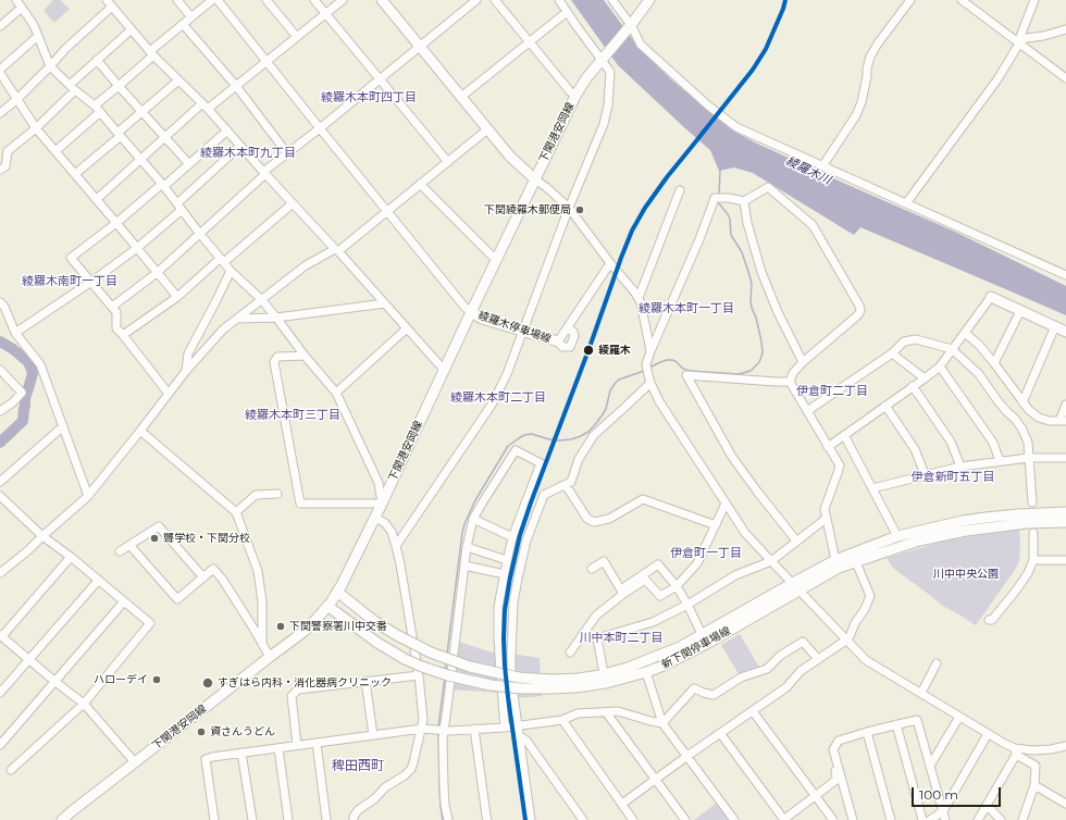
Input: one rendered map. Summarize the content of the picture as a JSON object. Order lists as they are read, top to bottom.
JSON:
{
  "streets": {
    "main road": ["下関港安岡線", "綾羅木停車場線", "新下関停車場線"]
  },
  "crossings": [
    ["下関港安岡線", "綾羅木停車場線"],
    ["下関港安岡線", "新下関停車場線"]
  ],
  "districts": [
    "綾羅木本町四丁目",
    "綾羅木本町九丁目",
    "綾羅木南町一丁目",
    "綾羅木本町一丁目",
    "伊倉町二丁目",
    "綾羅木本町二丁目",
    "綾羅木本町三丁目",
    "伊倉新町五丁目",
    "伊倉町一丁目",
    "川中本町二丁目",
    "稗田西町"
  ],
  "water": ["綾羅木川"],
  "parks": ["川中中央公園"],
  "places": [
    "下関綾羅木郵便局",
    "綾羅木",
    "聾学校・下関分校",
    "下関警察署川中交番",
    "ハローデイ",
    "すぎはら内科・消化器病クリニック",
    "資さんうどん"
  ],
  "scale_bar": "100 m"
}
